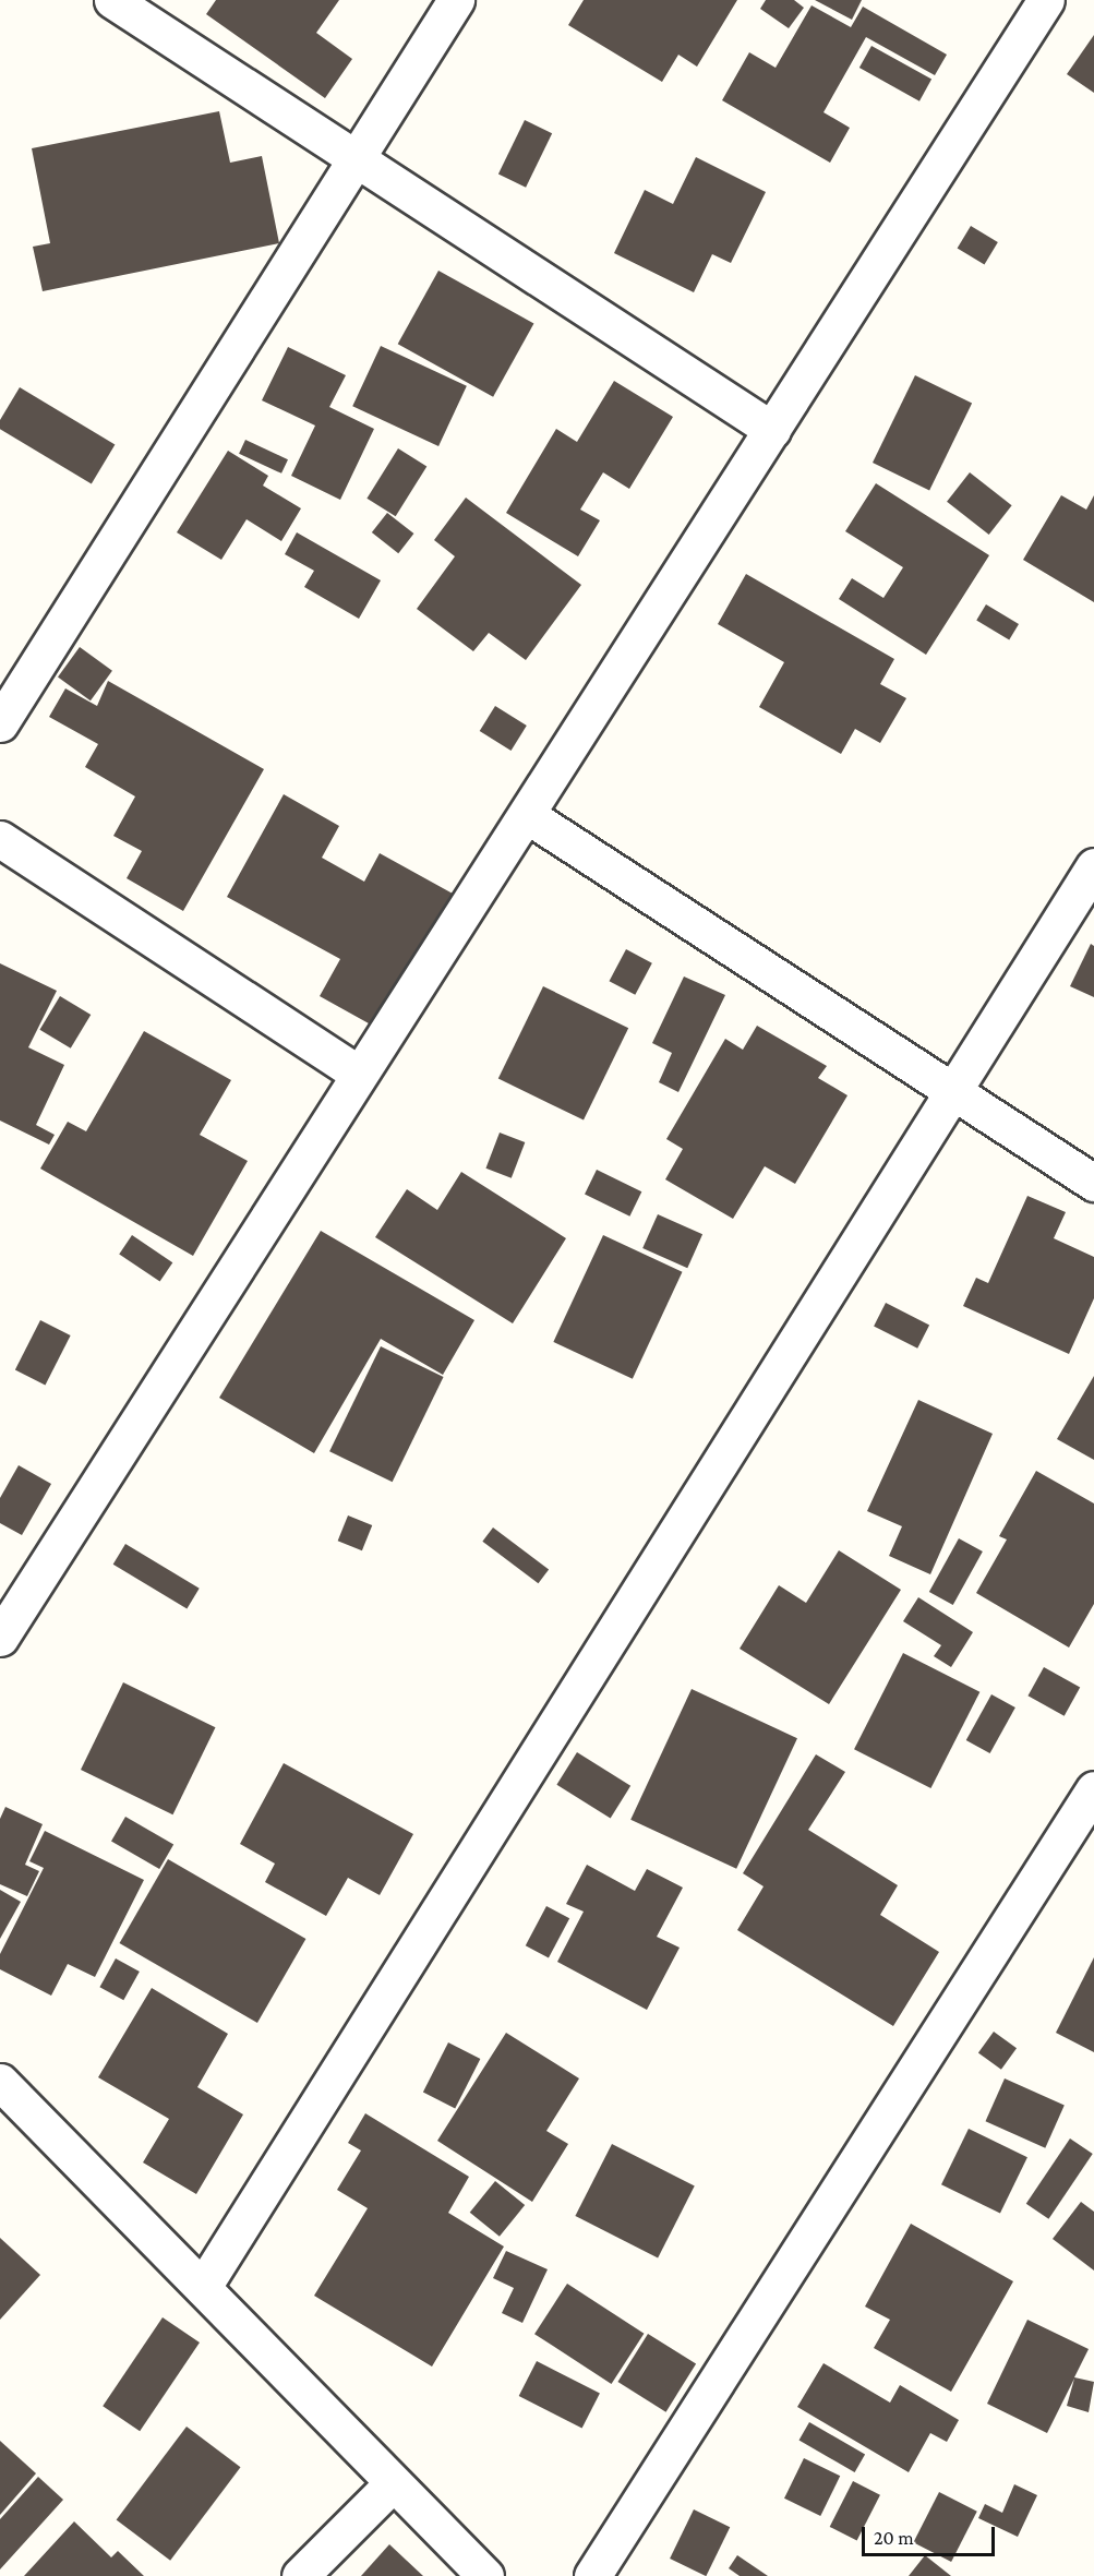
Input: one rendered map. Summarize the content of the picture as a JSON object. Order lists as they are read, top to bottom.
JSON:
{
  "scale_bar": "20 m"
}
